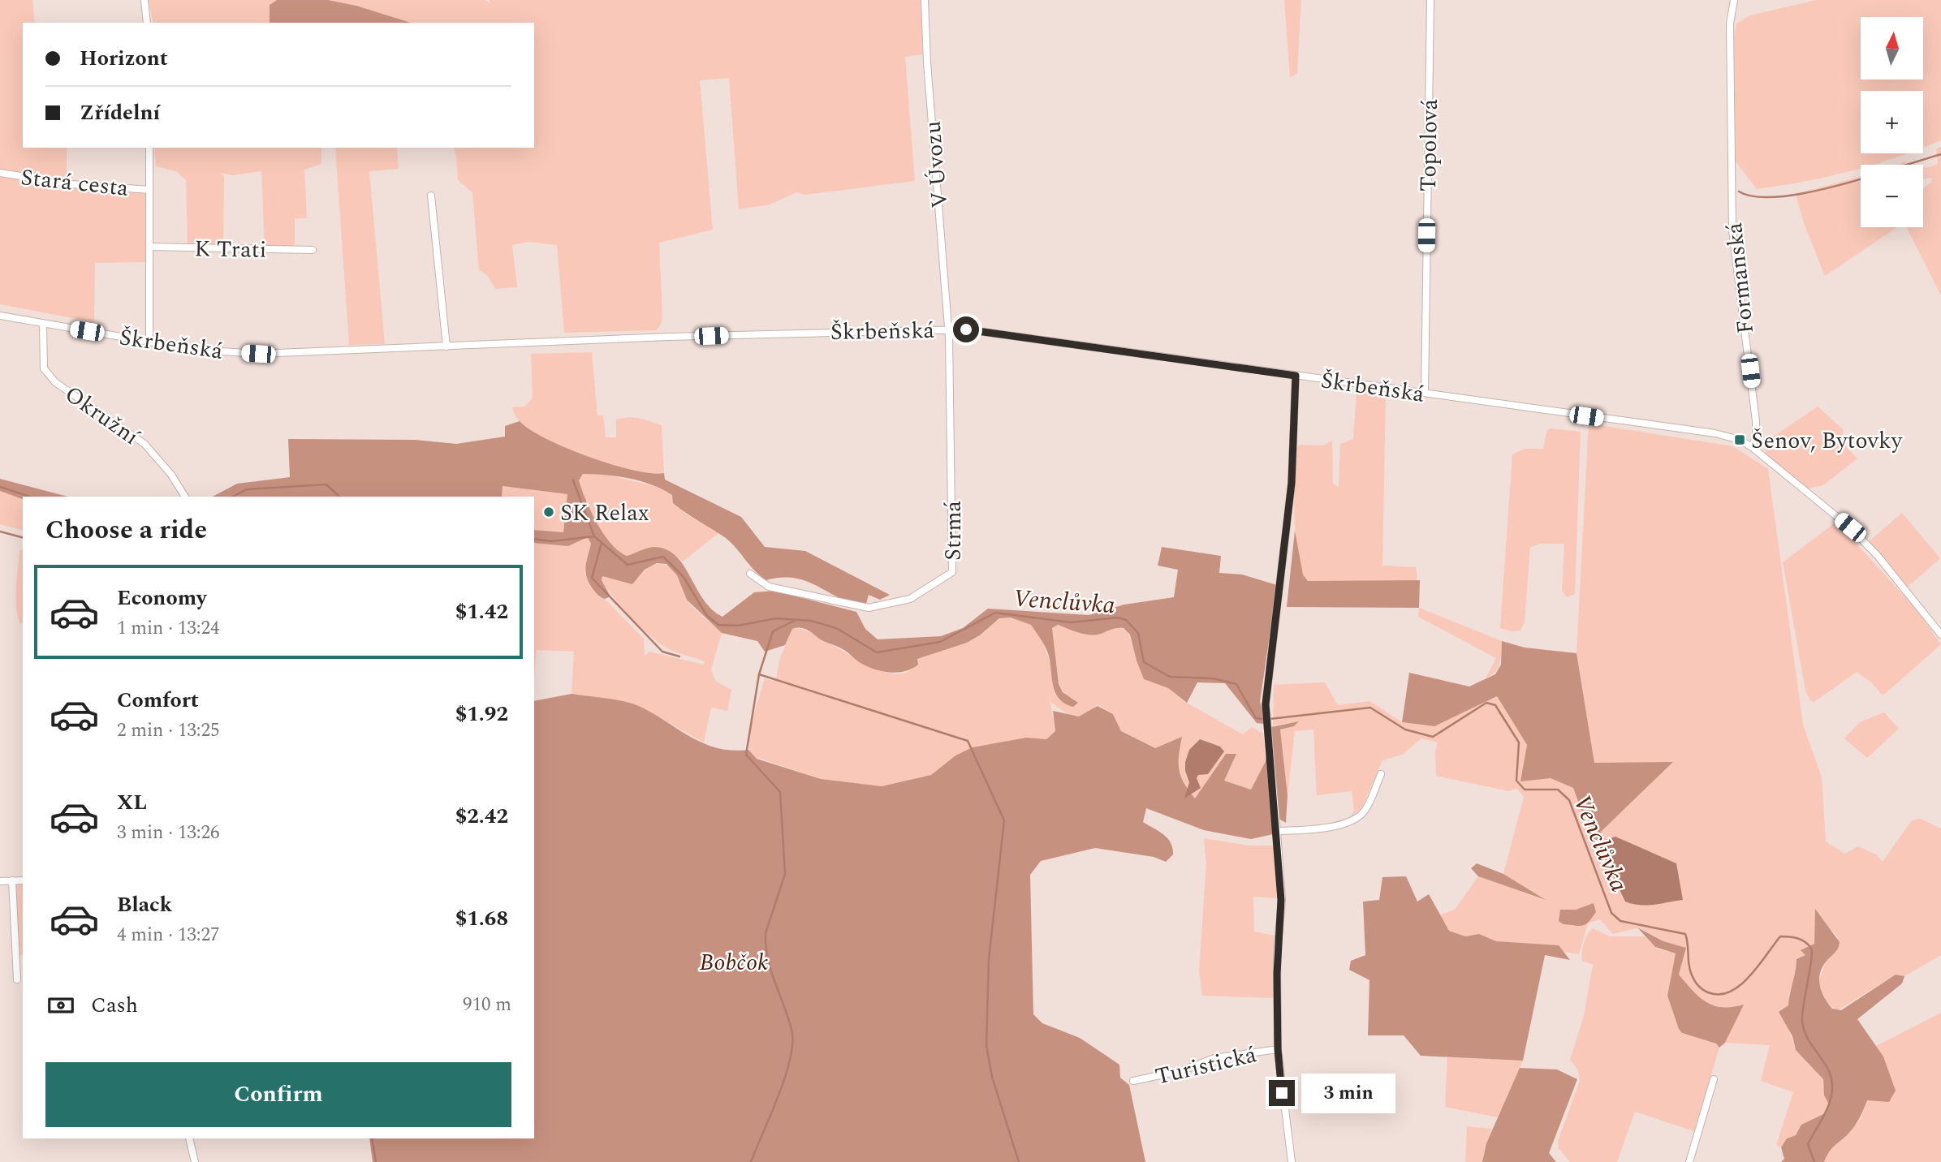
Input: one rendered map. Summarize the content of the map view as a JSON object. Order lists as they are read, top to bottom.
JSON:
{
  "streets": {
    "street": [
      "Topolová",
      "V Úvozu",
      "Stará cesta",
      "K Trati",
      "Formanská",
      "Škrbeňská",
      "Okružní",
      "Strmá",
      "Turistická"
    ]
  },
  "crossings": [
    ["Topolová", "Škrbeňská"],
    ["V Úvozu", "Škrbeňská"],
    ["V Úvozu", "Strmá"],
    ["Formanská", "Škrbeňská"],
    ["Škrbeňská", "Okružní"],
    ["Škrbeňská", "Strmá"]
  ],
  "water": ["Venclůvka"],
  "parks": ["Bobčok"],
  "places": {
    "transit": ["Šenov, Bytovky"],
    "other": ["SK Relax"]
  },
  "north": "top",
  "page": {
    "map_buttons": ["+", "−"],
    "banner": ["Horizont", "Zřídelní"],
    "heading": "Choose a ride",
    "list": [
      {
        "name": "Economy",
        "note": "1 min · 13:24",
        "value": "$1.42"
      },
      {
        "name": "Comfort",
        "note": "2 min · 13:25",
        "value": "$1.92"
      },
      {
        "name": "XL",
        "note": "3 min · 13:26",
        "value": "$2.42"
      },
      {
        "name": "Black",
        "note": "4 min · 13:27",
        "value": "$1.68"
      }
    ],
    "pay": ["Cash", "910 m"],
    "buttons": "Confirm",
    "bubble": "3 min"
  }
}
